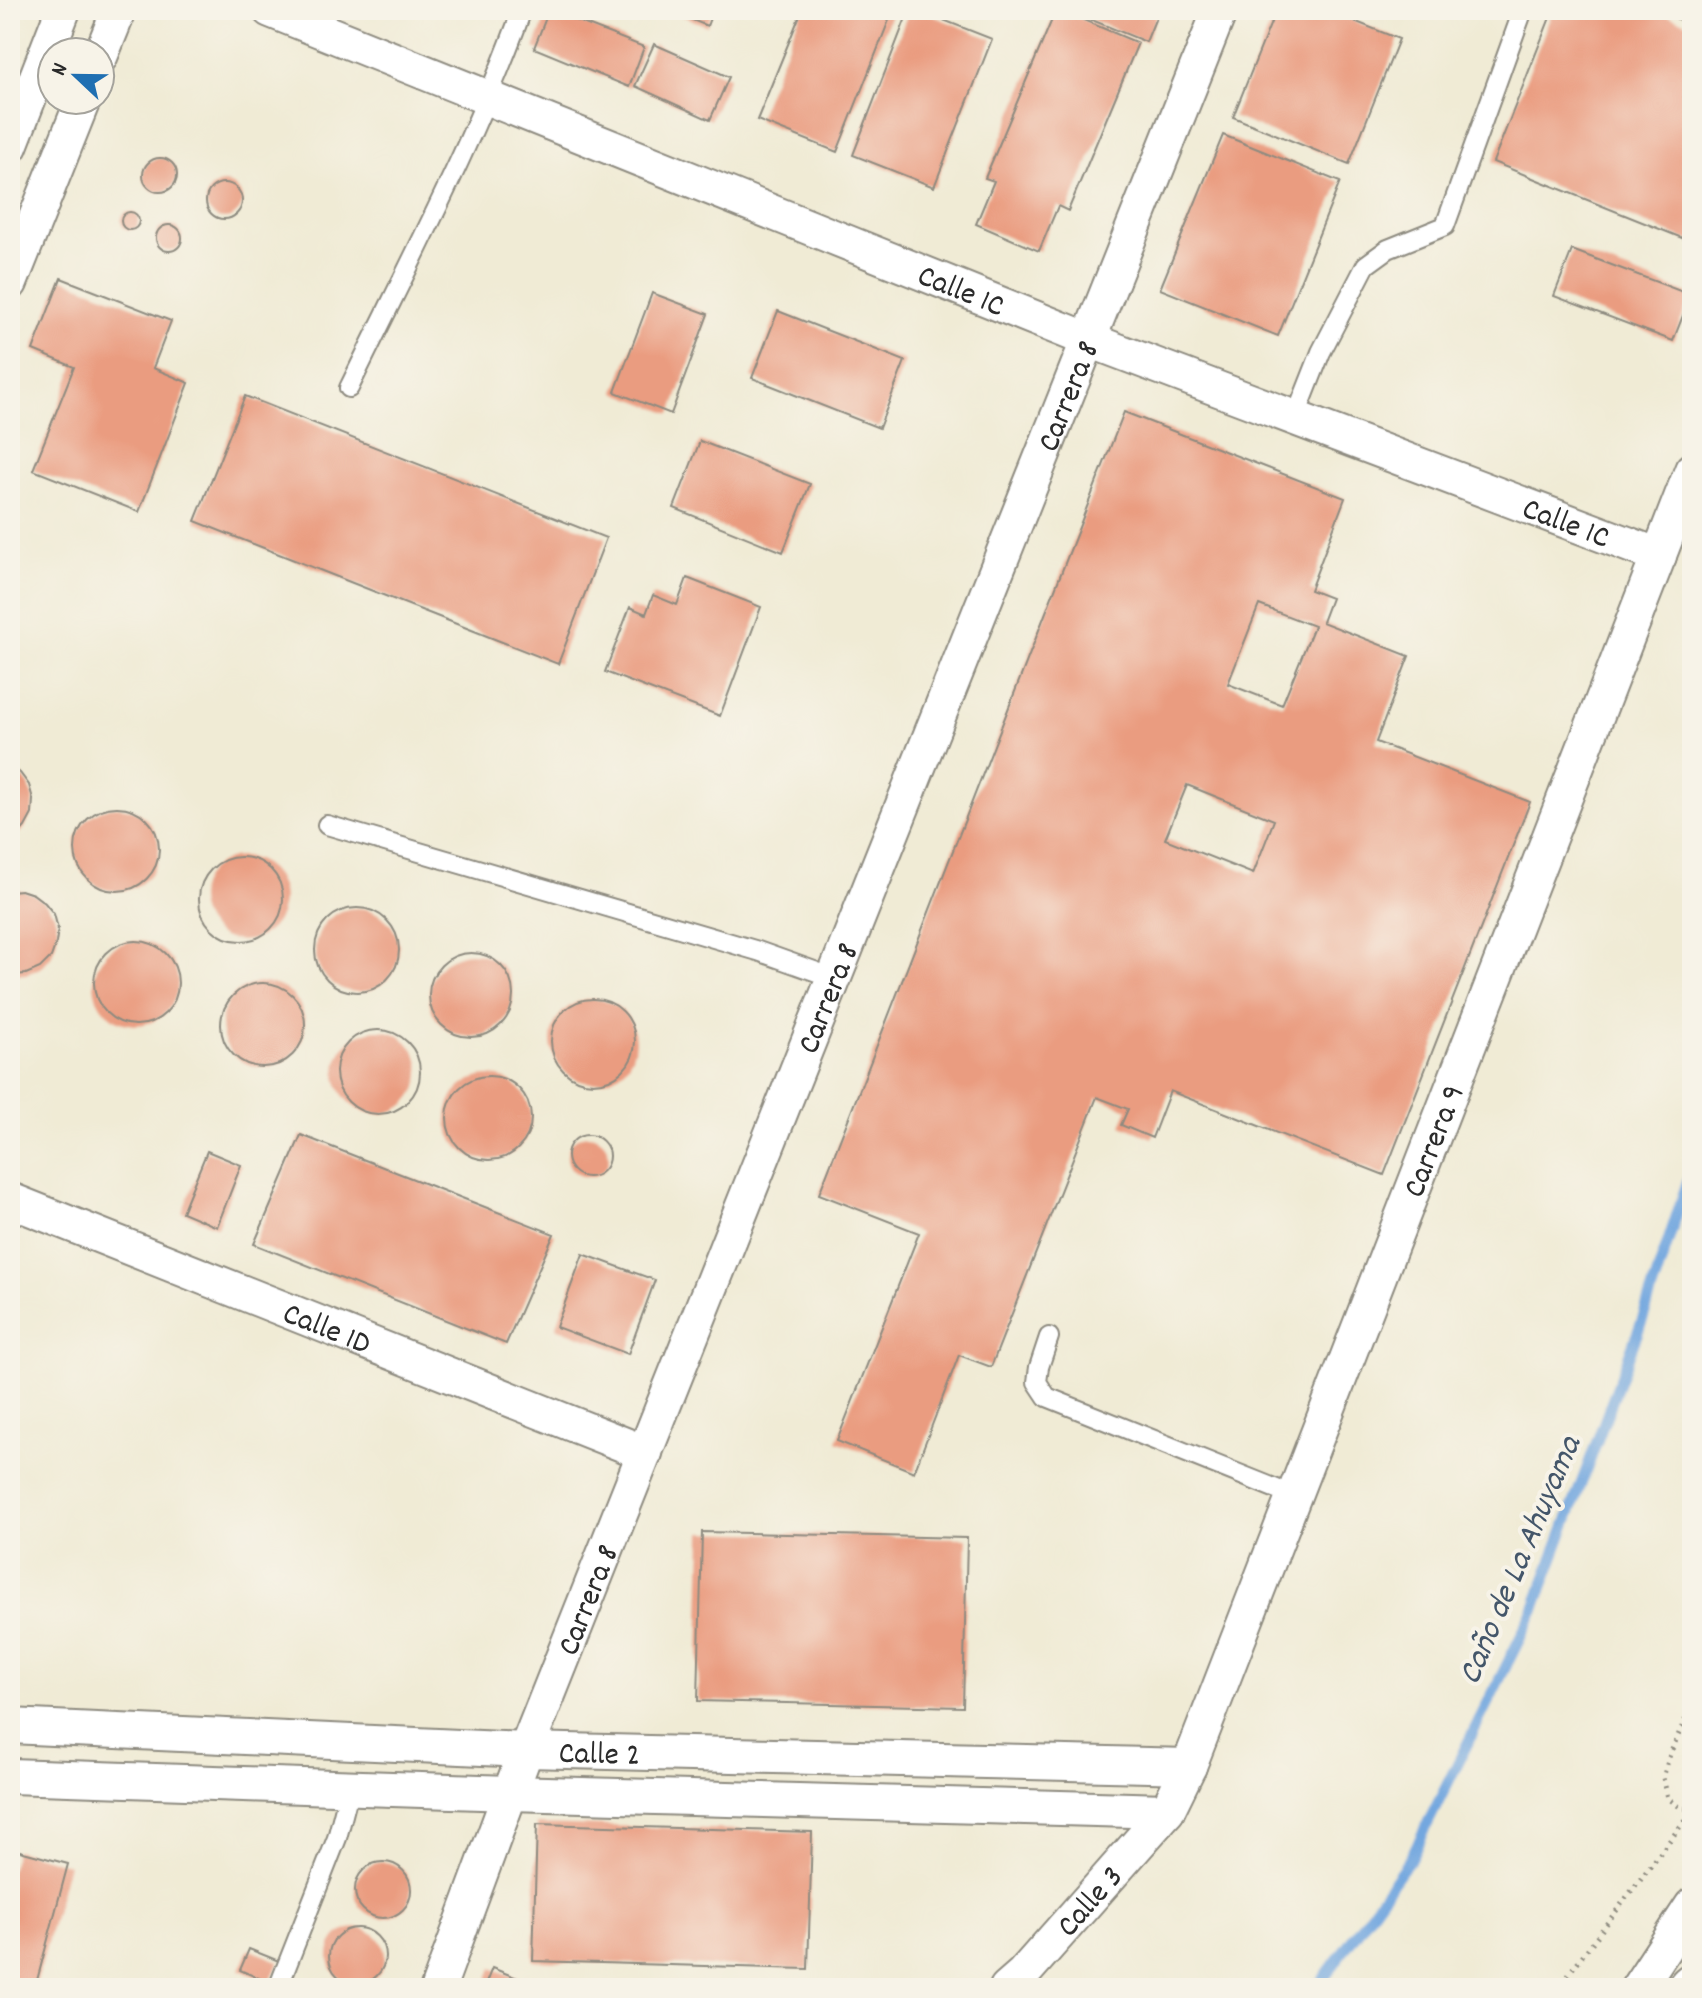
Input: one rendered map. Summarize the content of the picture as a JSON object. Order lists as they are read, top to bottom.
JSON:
{
  "streets": {
    "street": [
      "Calle 1C",
      "Carrera 8",
      "Carrera 9",
      "Calle 1D",
      "Calle 2",
      "Calle 3"
    ]
  },
  "crossings": [
    ["Calle 1C", "Carrera 8"],
    ["Calle 1C", "Carrera 9"],
    ["Carrera 8", "Calle 1D"],
    ["Carrera 8", "Calle 2"],
    ["Carrera 9", "Calle 2"],
    ["Carrera 9", "Calle 3"],
    ["Calle 2", "Calle 3"]
  ],
  "water": ["Caño de La Ahuyama"],
  "north": "left"
}
